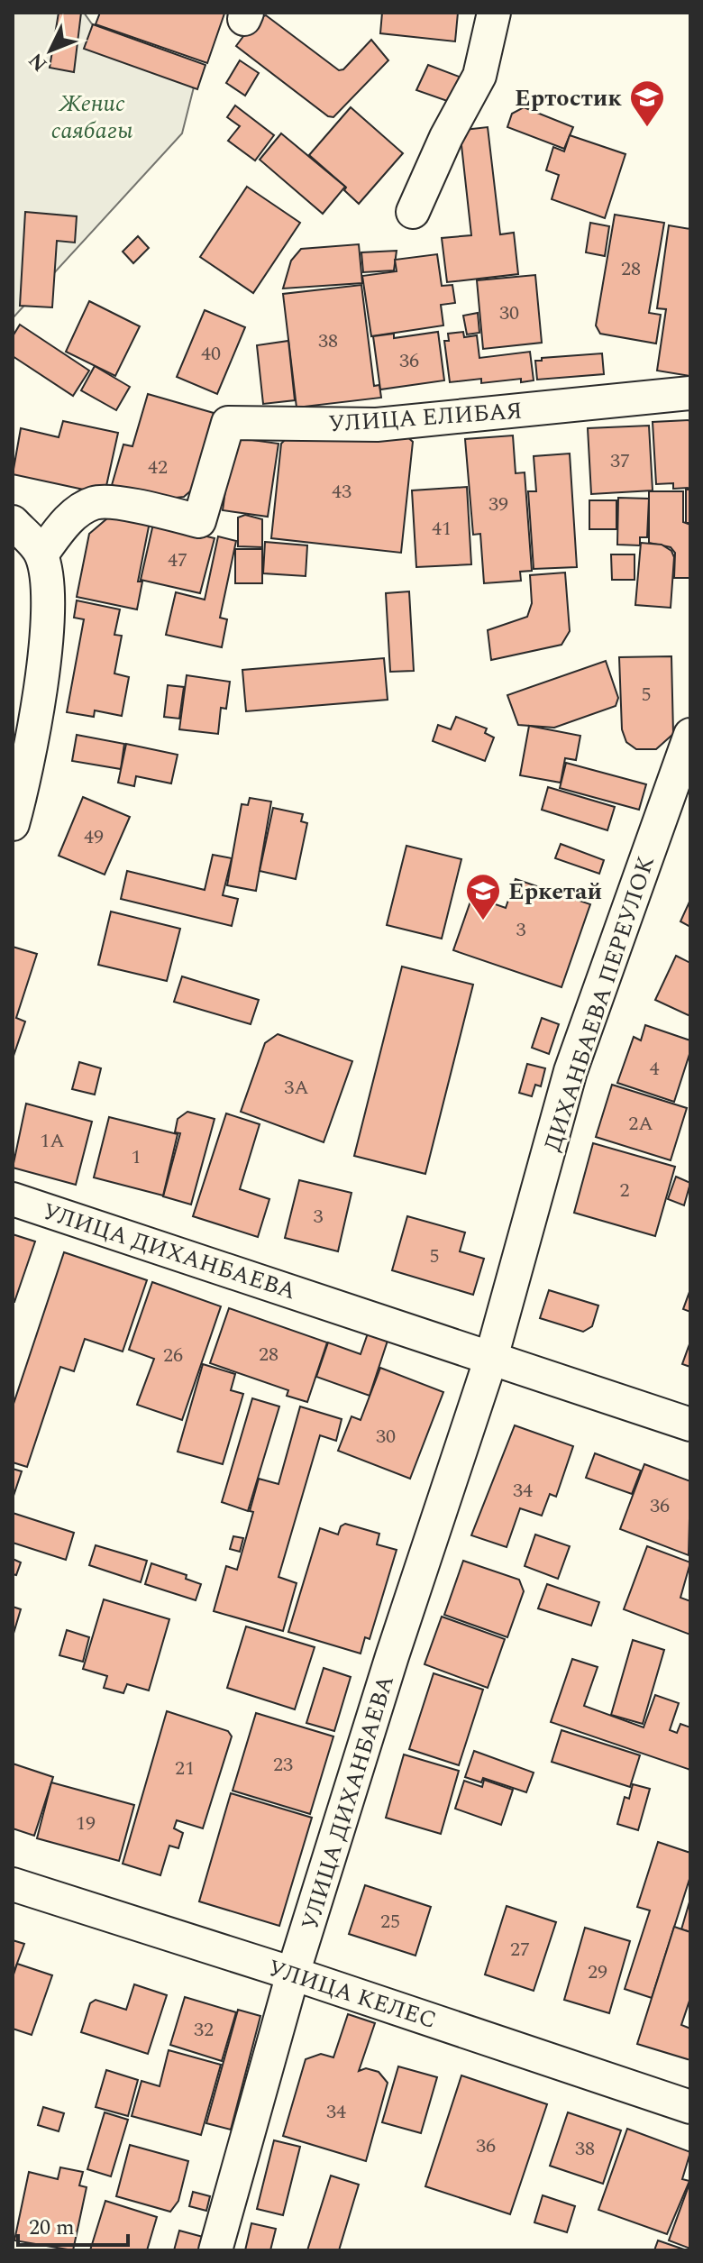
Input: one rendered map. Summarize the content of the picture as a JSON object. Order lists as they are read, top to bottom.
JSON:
{
  "streets": {
    "street": [
      "УЛИЦА ЕЛИБАЯ",
      "ДИХАНБАЕВА ПЕРЕУЛОК",
      "УЛИЦА ДИХАНБАЕВА",
      "УЛИЦА КЕЛЕС"
    ]
  },
  "crossings": [
    ["ДИХАНБАЕВА ПЕРЕУЛОК", "УЛИЦА ДИХАНБАЕВА"],
    ["УЛИЦА ДИХАНБАЕВА", "УЛИЦА КЕЛЕС"]
  ],
  "parks": ["Женис саябагы"],
  "places": {
    "school or university": ["Ертостик", "Еркетай"]
  },
  "house_numbers": [
    "28",
    "30",
    "38",
    "40",
    "36",
    "37",
    "42",
    "43",
    "39",
    "41",
    "47",
    "5",
    "49",
    "3",
    "4",
    "3А",
    "2А",
    "1А",
    "1",
    "2",
    "3",
    "5",
    "28",
    "26",
    "30",
    "34",
    "36",
    "23",
    "21",
    "19",
    "25",
    "27",
    "29",
    "32",
    "34",
    "36",
    "38"
  ],
  "scale_bar": "20 m",
  "north": "bottom left"
}
